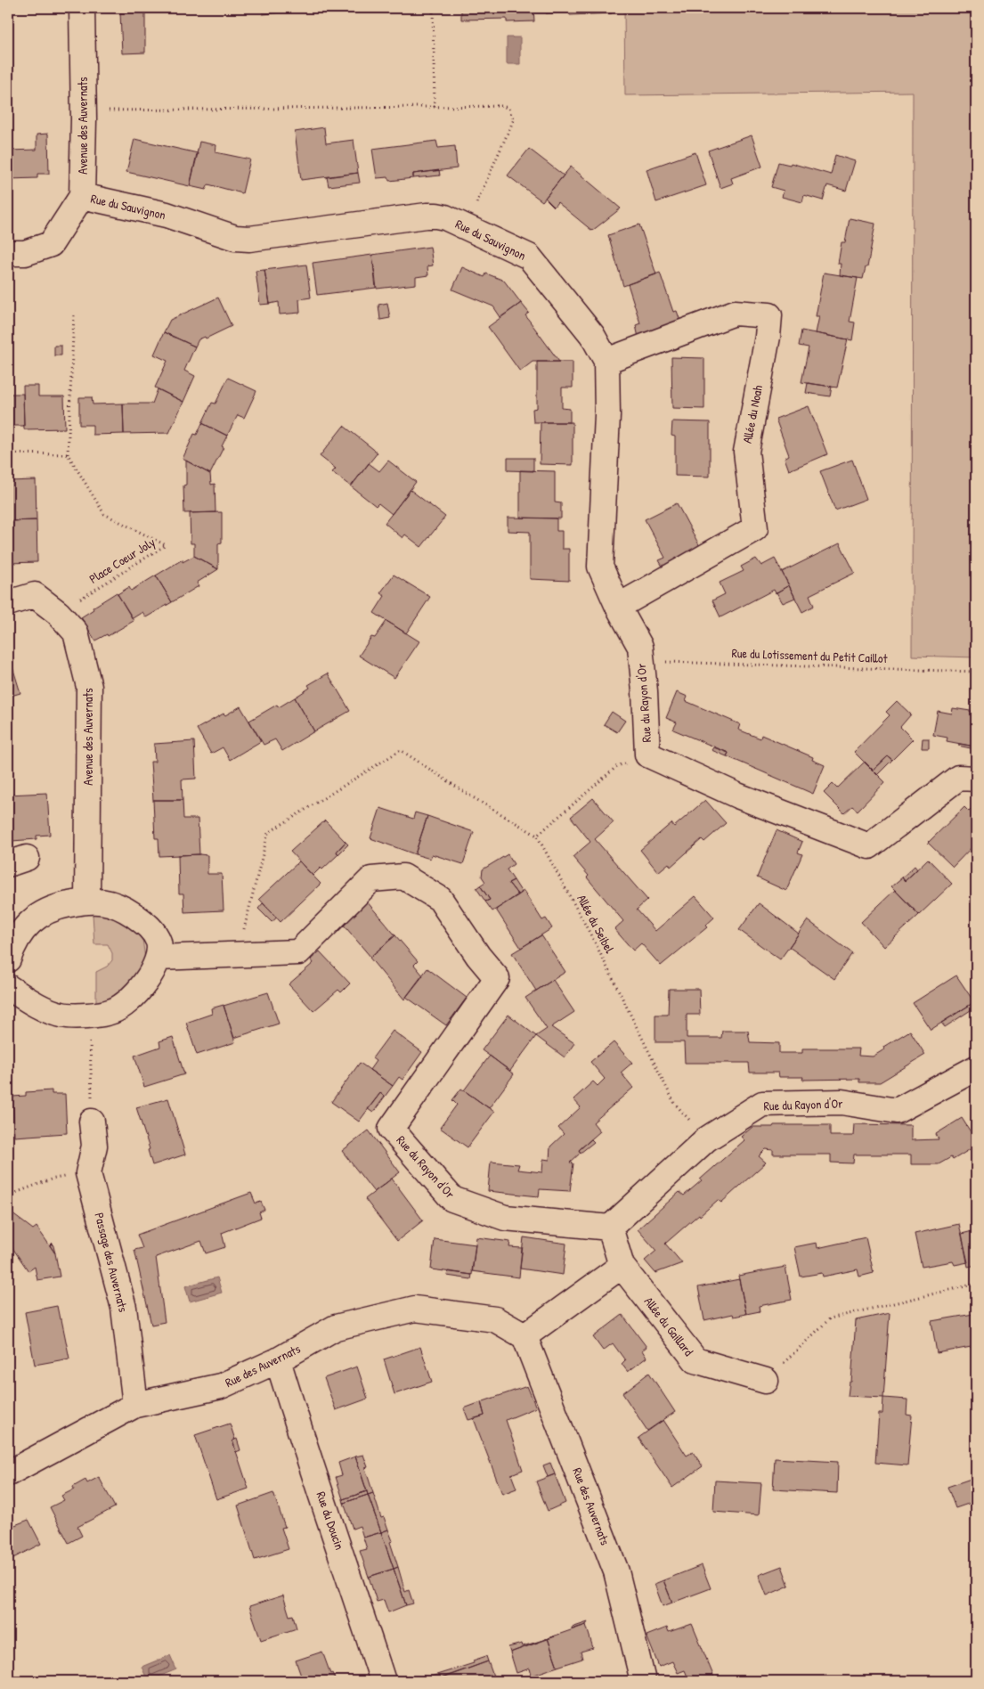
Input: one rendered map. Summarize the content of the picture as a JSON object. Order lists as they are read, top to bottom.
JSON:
{
  "streets": {
    "street": [
      "Avenue des Auvernats",
      "Rue du Sauvignon",
      "Allée du Noah",
      "Rue du Rayon d'Or",
      "Passage des Auvernats",
      "Allée du Gaillard",
      "Rue des Auvernats",
      "Rue du Doucin"
    ],
    "path": ["Place Coeur Joly", "Rue du Lotissement du Petit Caillot", "Allée du Seibel"]
  },
  "crossings": [
    ["Avenue des Auvernats", "Rue du Sauvignon"],
    ["Avenue des Auvernats", "Place Coeur Joly"],
    ["Rue du Sauvignon", "Allée du Noah"],
    ["Rue du Sauvignon", "Rue du Rayon d'Or"],
    ["Allée du Noah", "Rue du Rayon d'Or"],
    ["Rue du Lotissement du Petit Caillot", "Rue du Rayon d'Or"],
    ["Rue du Rayon d'Or", "Allée du Seibel"],
    ["Rue du Rayon d'Or", "Allée du Gaillard"],
    ["Passage des Auvernats", "Rue des Auvernats"],
    ["Rue des Auvernats", "Rue du Doucin"]
  ]
}
